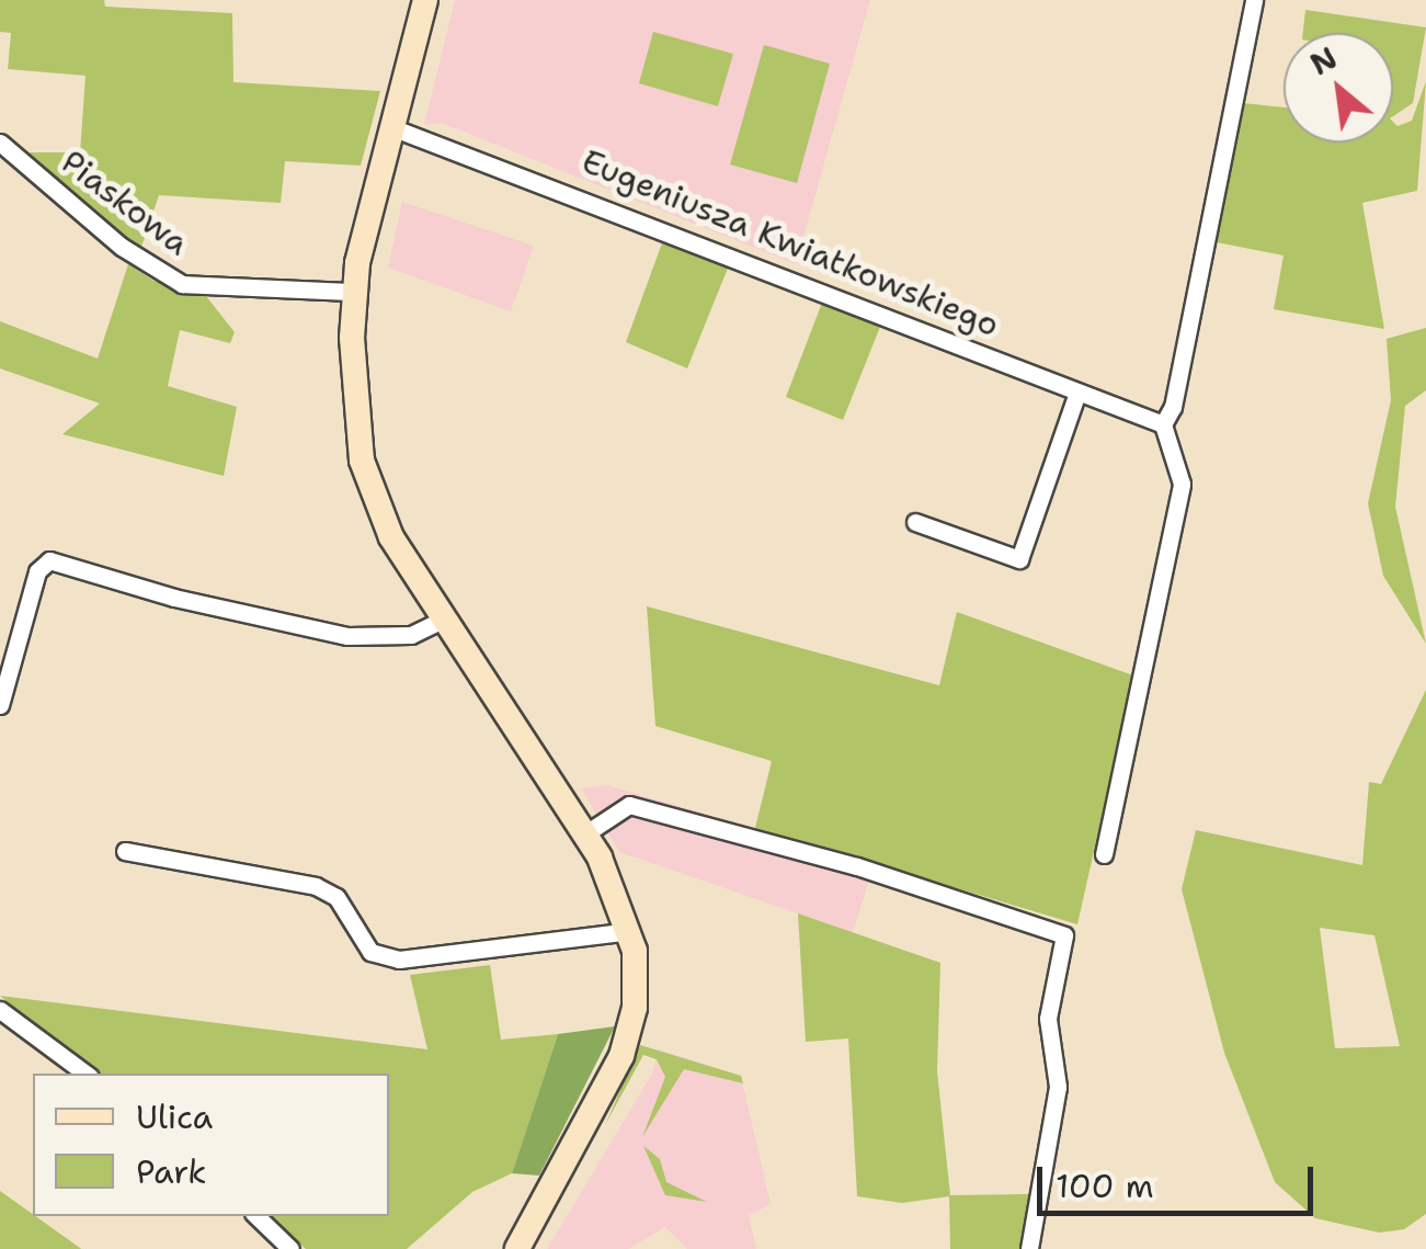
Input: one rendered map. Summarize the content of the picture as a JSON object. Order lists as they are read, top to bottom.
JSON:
{
  "streets": {
    "street": ["Piaskowa", "Eugeniusza Kwiatkowskiego"]
  },
  "legend": ["Ulica", "Park"],
  "scale_bar": "100 m",
  "north": "top left"
}
